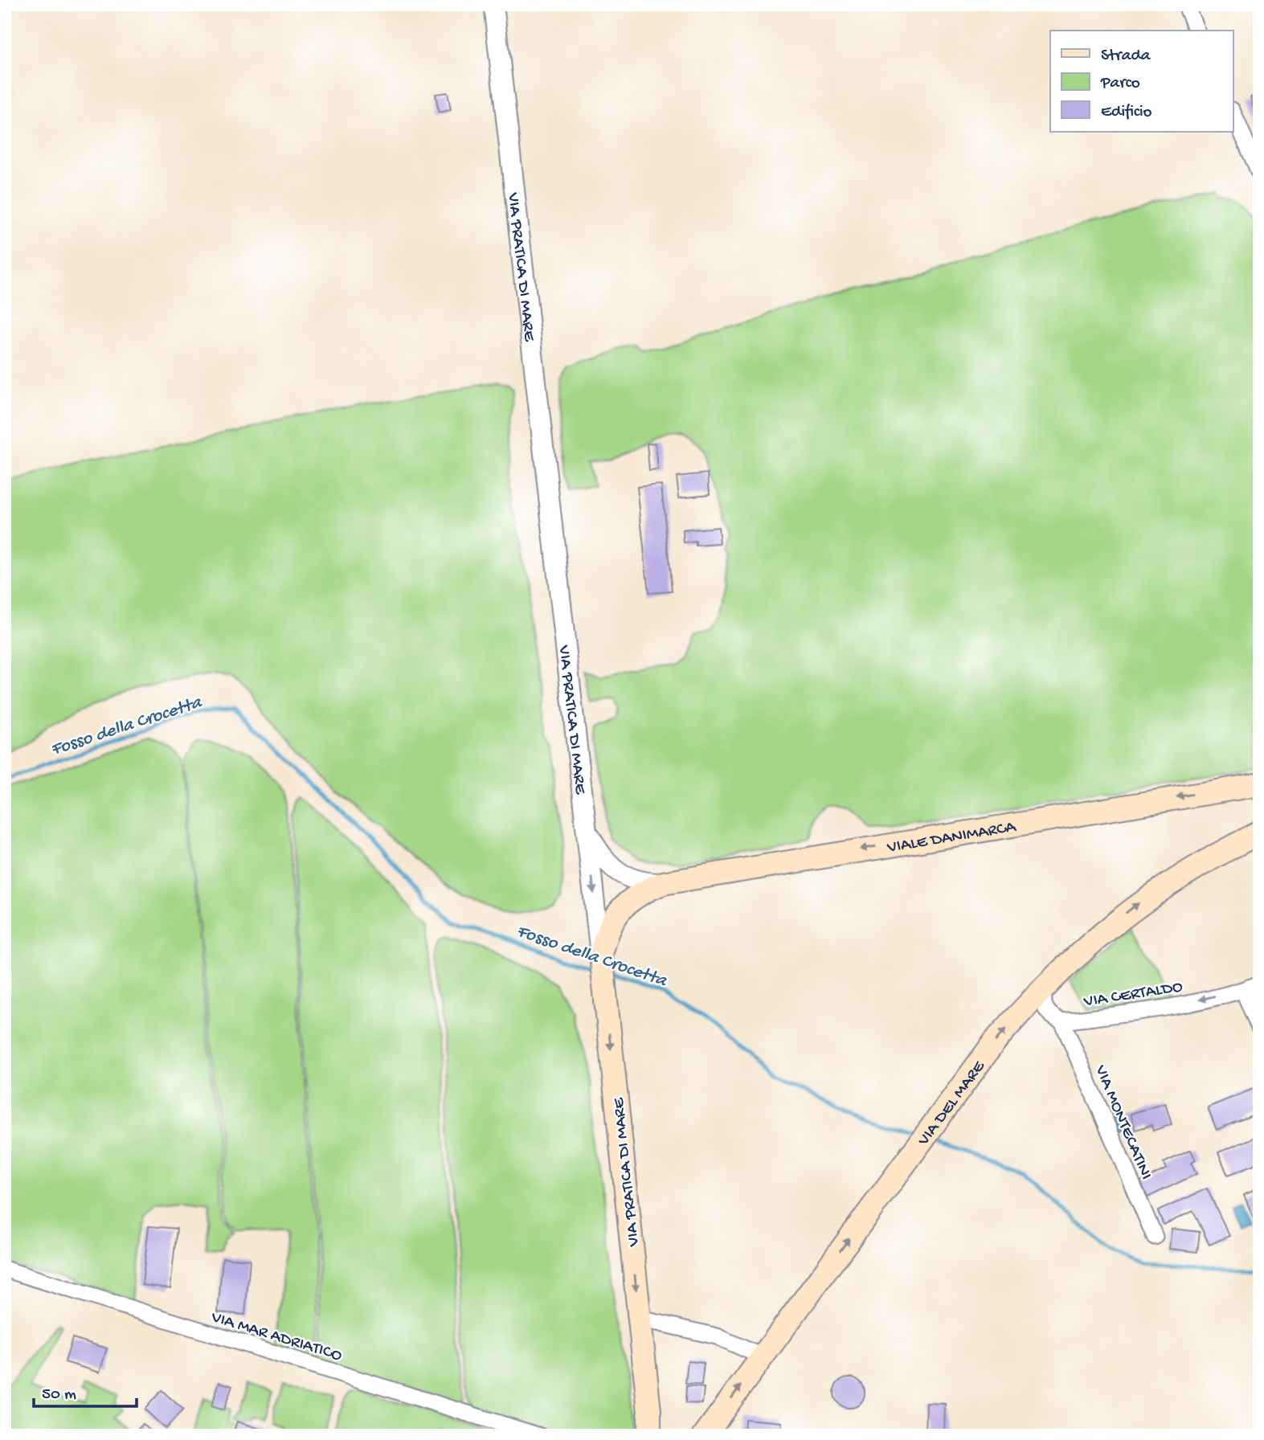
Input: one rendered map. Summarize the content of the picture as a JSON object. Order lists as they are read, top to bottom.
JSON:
{
  "streets": {
    "main road": ["VIA PRATICA DI MARE", "VIALE DANIMARCA", "VIA DEL MARE"],
    "street": ["VIA CERTALDO", "VIA MONTECATINI", "VIA MAR ADRIATICO"]
  },
  "crossings": [
    ["VIA PRATICA DI MARE", "VIALE DANIMARCA"],
    ["VIA CERTALDO", "VIA MONTECATINI"]
  ],
  "one_way": ["VIALE DANIMARCA", "VIA CERTALDO", "VIA DEL MARE"],
  "water": ["Fosso della Crocetta"],
  "legend": ["Strada", "Parco", "Edificio"],
  "scale_bar": "50 m"
}
